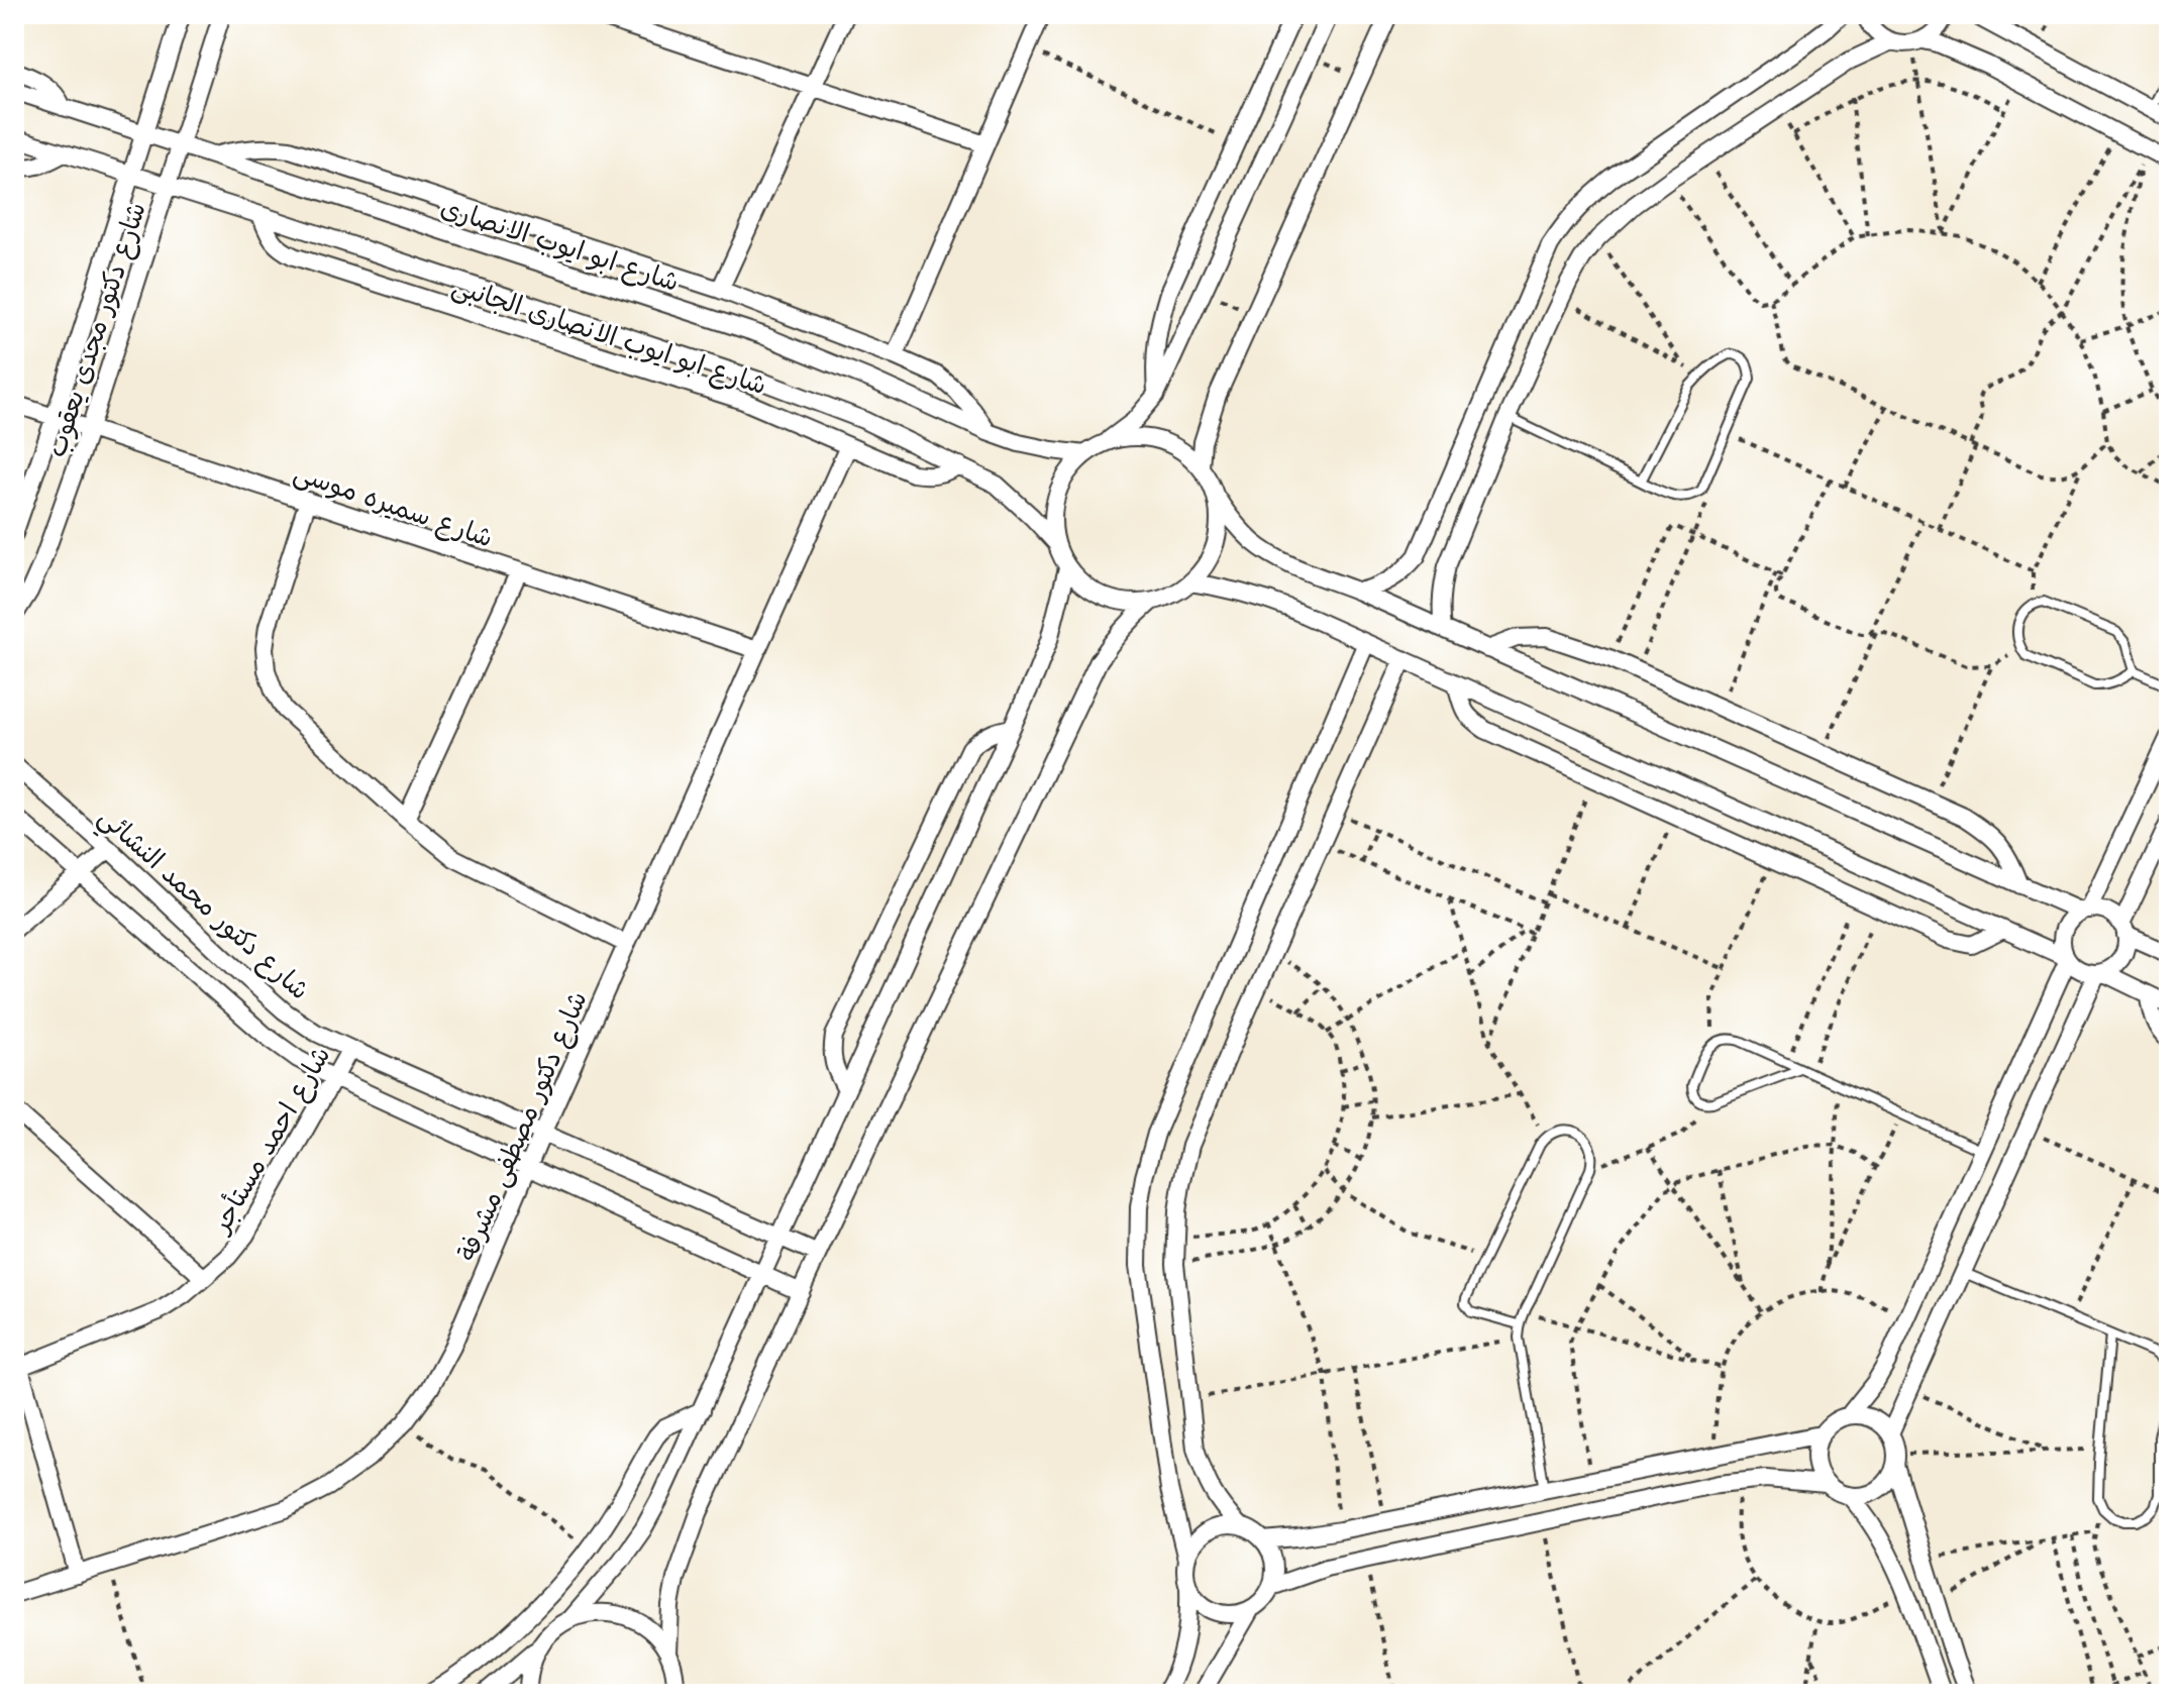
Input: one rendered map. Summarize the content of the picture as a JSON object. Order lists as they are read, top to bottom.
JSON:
{
  "streets": {
    "street": [
      "شارع ابو ايوب الانصارى",
      "شارع دكتور مجدى يعقوب",
      "شارع ابو ايوب الانصارى الجانبى",
      "شارع سميره موسى",
      "شارع دكتور محمد النشائي",
      "شارع دكتور مصطفى مشرفة",
      "شارع احمد مستأجر"
    ]
  },
  "crossings": [
    ["شارع ابو ايوب الانصارى", "شارع دكتور مجدى يعقوب"],
    ["شارع دكتور مجدى يعقوب", "شارع سميره موسى"],
    ["شارع ابو ايوب الانصارى الجانبى", "شارع دكتور مصطفى مشرفة"],
    ["شارع سميره موسى", "شارع دكتور مصطفى مشرفة"],
    ["شارع دكتور محمد النشائي", "شارع دكتور مصطفى مشرفة"],
    ["شارع دكتور محمد النشائي", "شارع احمد مستأجر"]
  ]
}
